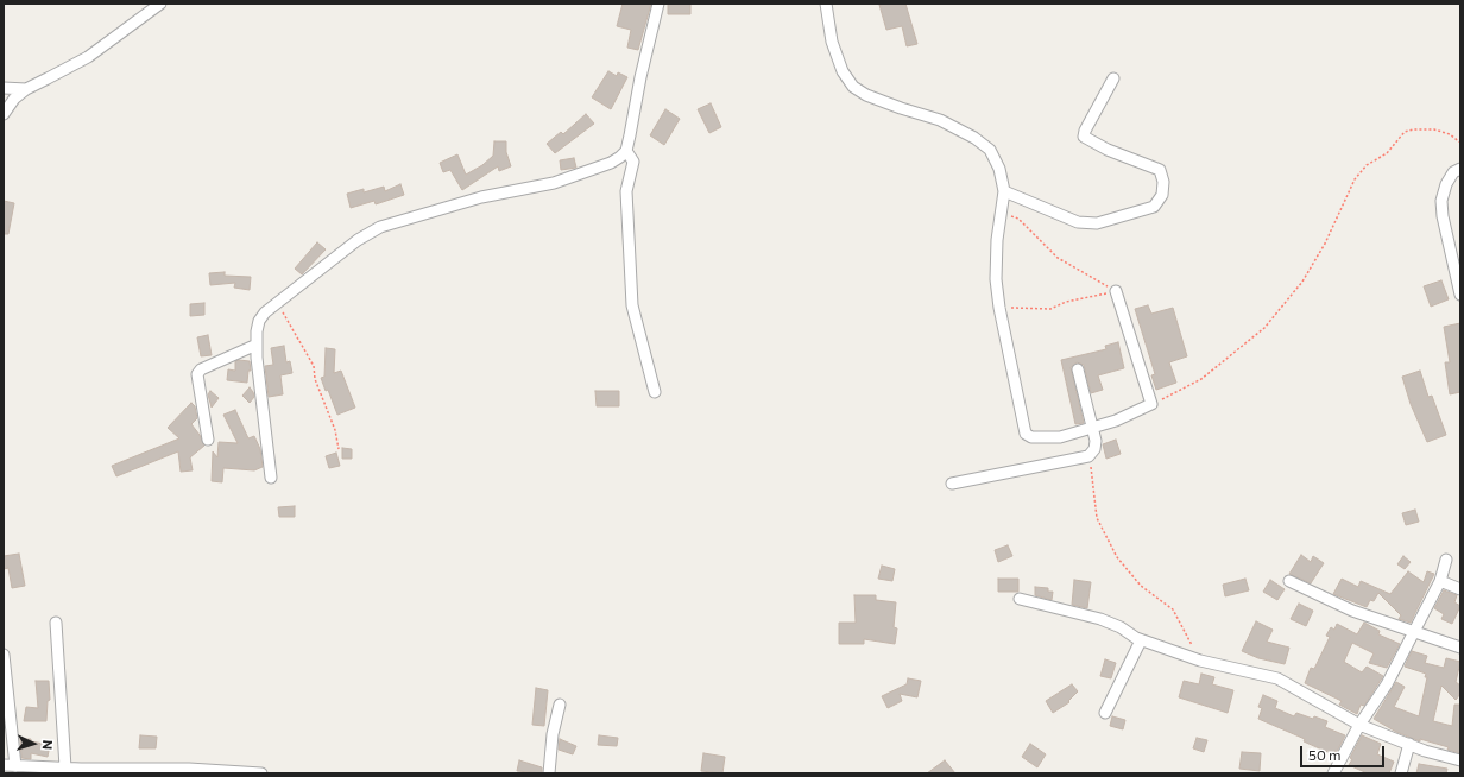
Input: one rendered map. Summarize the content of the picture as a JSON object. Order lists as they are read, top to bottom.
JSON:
{
  "scale_bar": "50 m",
  "north": "right"
}
